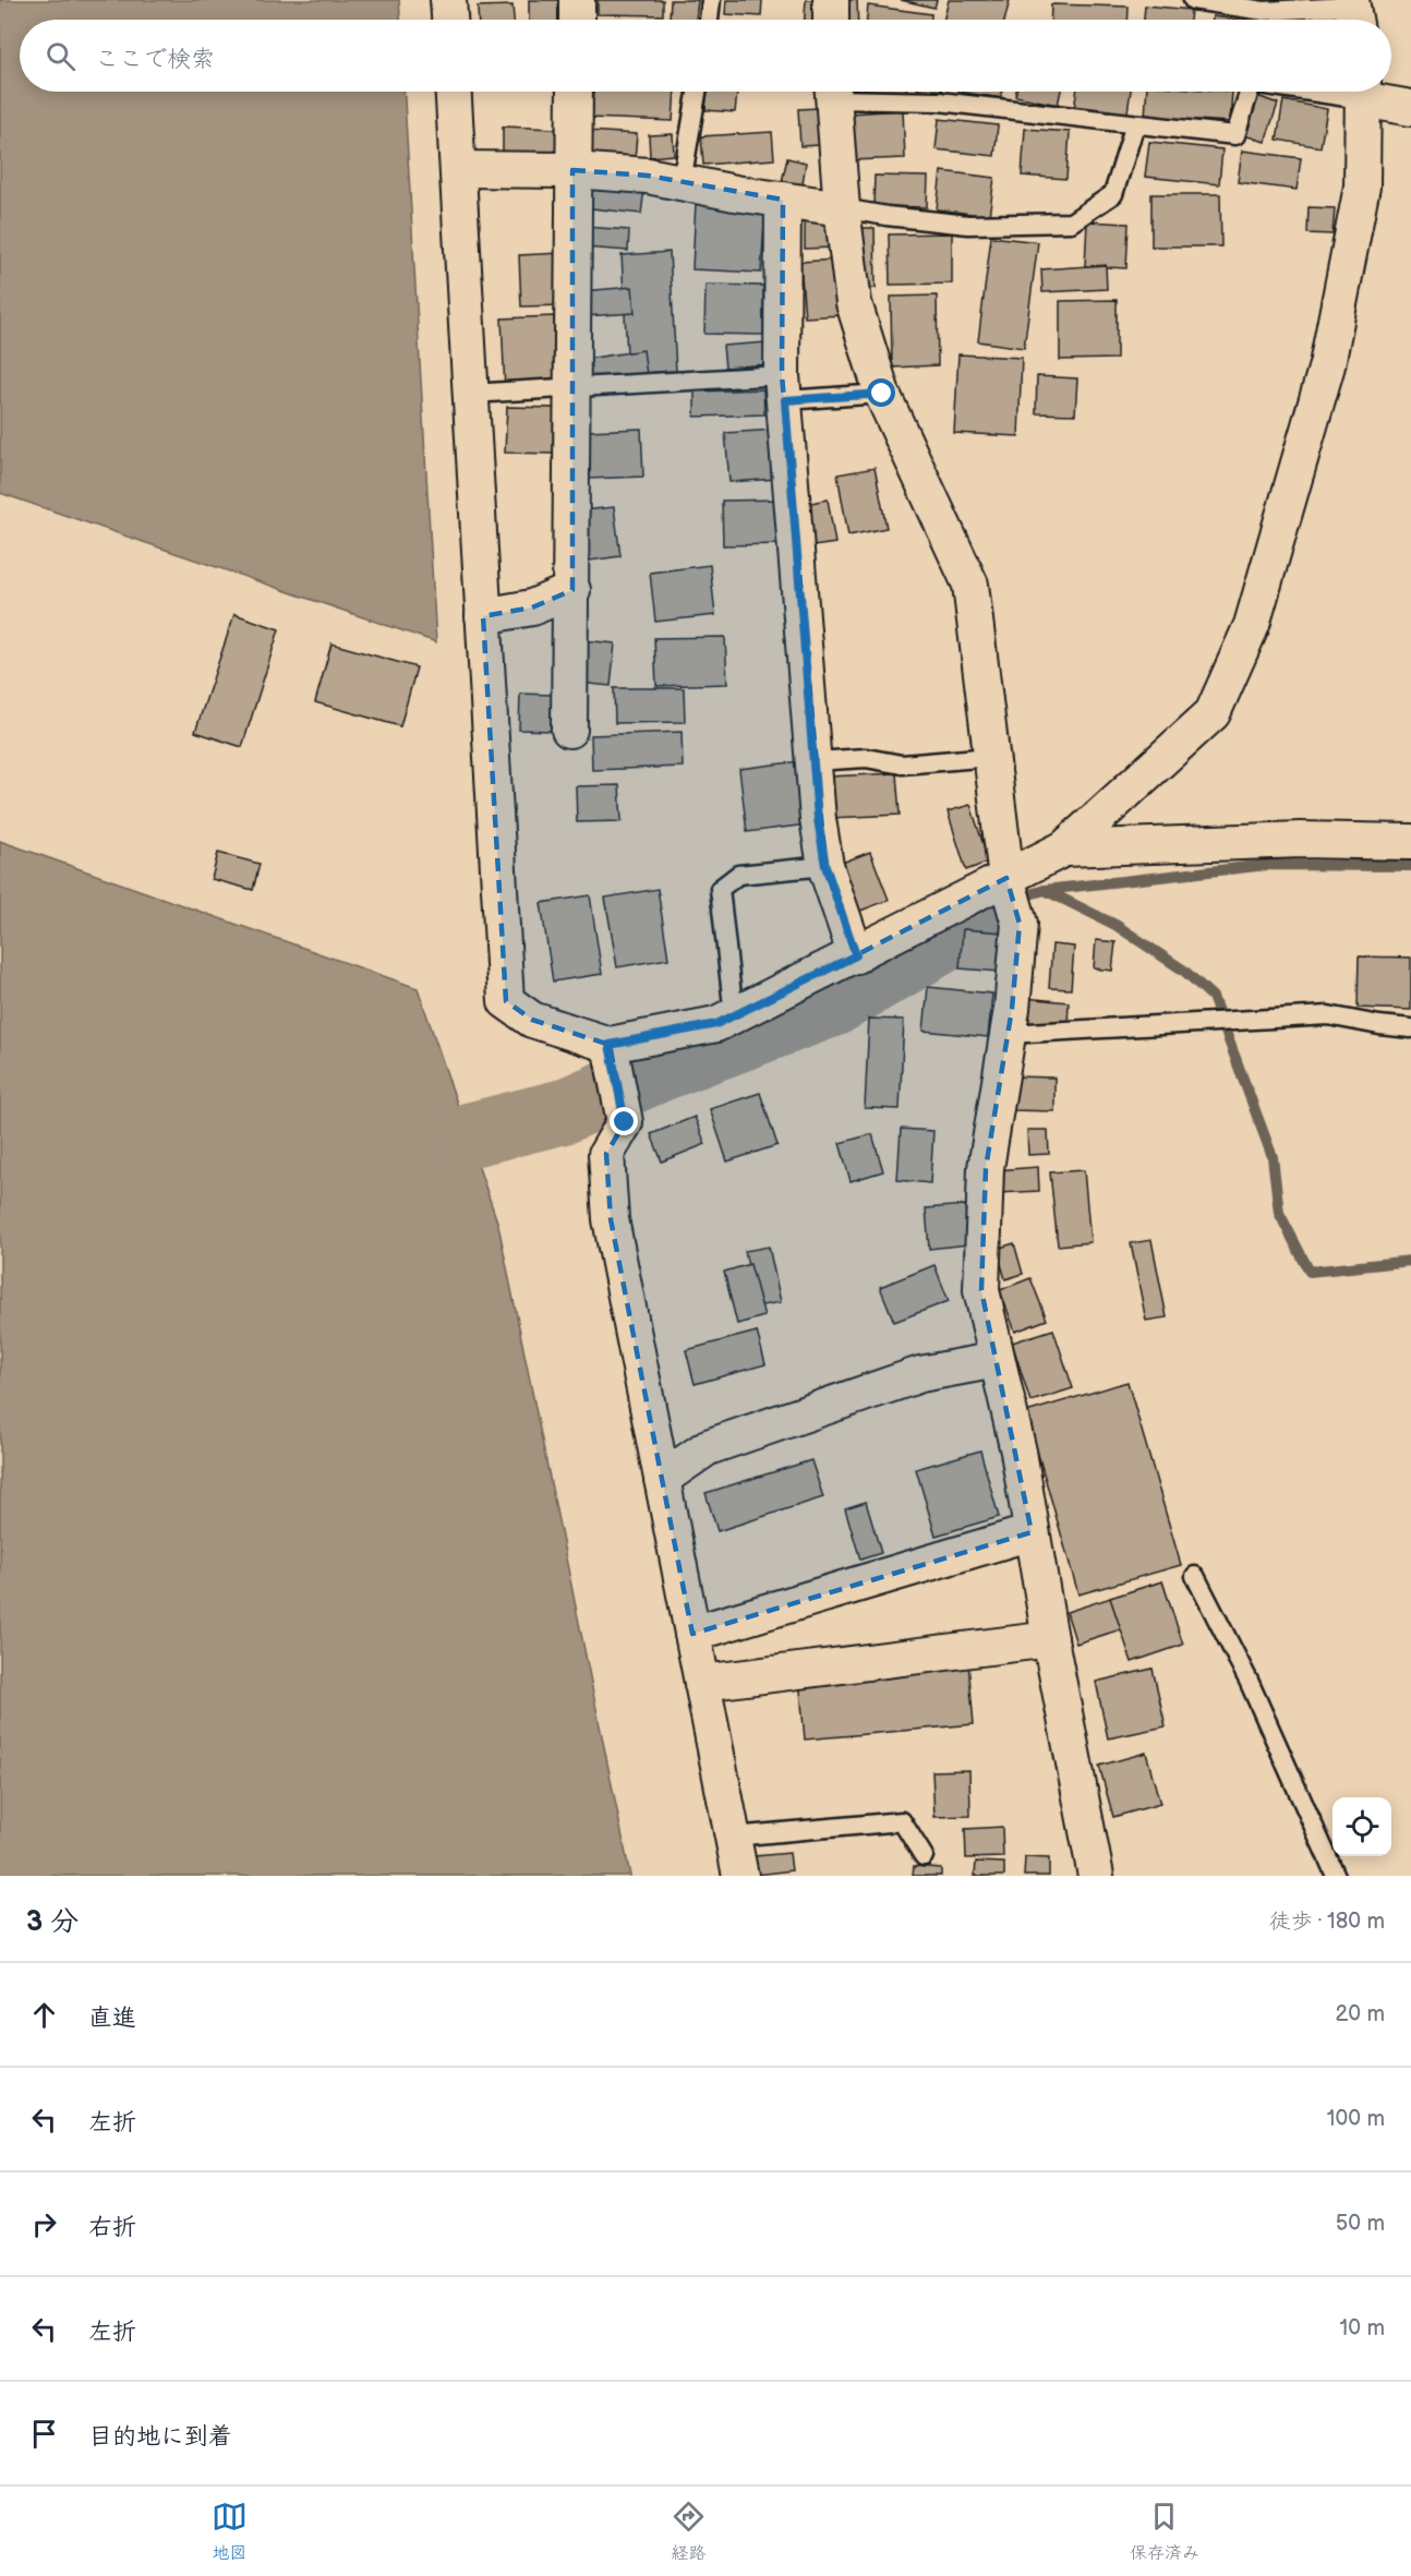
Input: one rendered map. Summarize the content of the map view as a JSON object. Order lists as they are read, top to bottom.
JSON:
{
  "page": {
    "search": "ここで検索",
    "heading": ["3 分", "徒歩 · 180 m"],
    "list": [
      ["直進", "20 m"],
      ["左折", "100 m"],
      ["右折", "50 m"],
      ["左折", "10 m"],
      "目的地に到着"
    ],
    "nav": ["地図", "経路", "保存済み"]
  }
}
